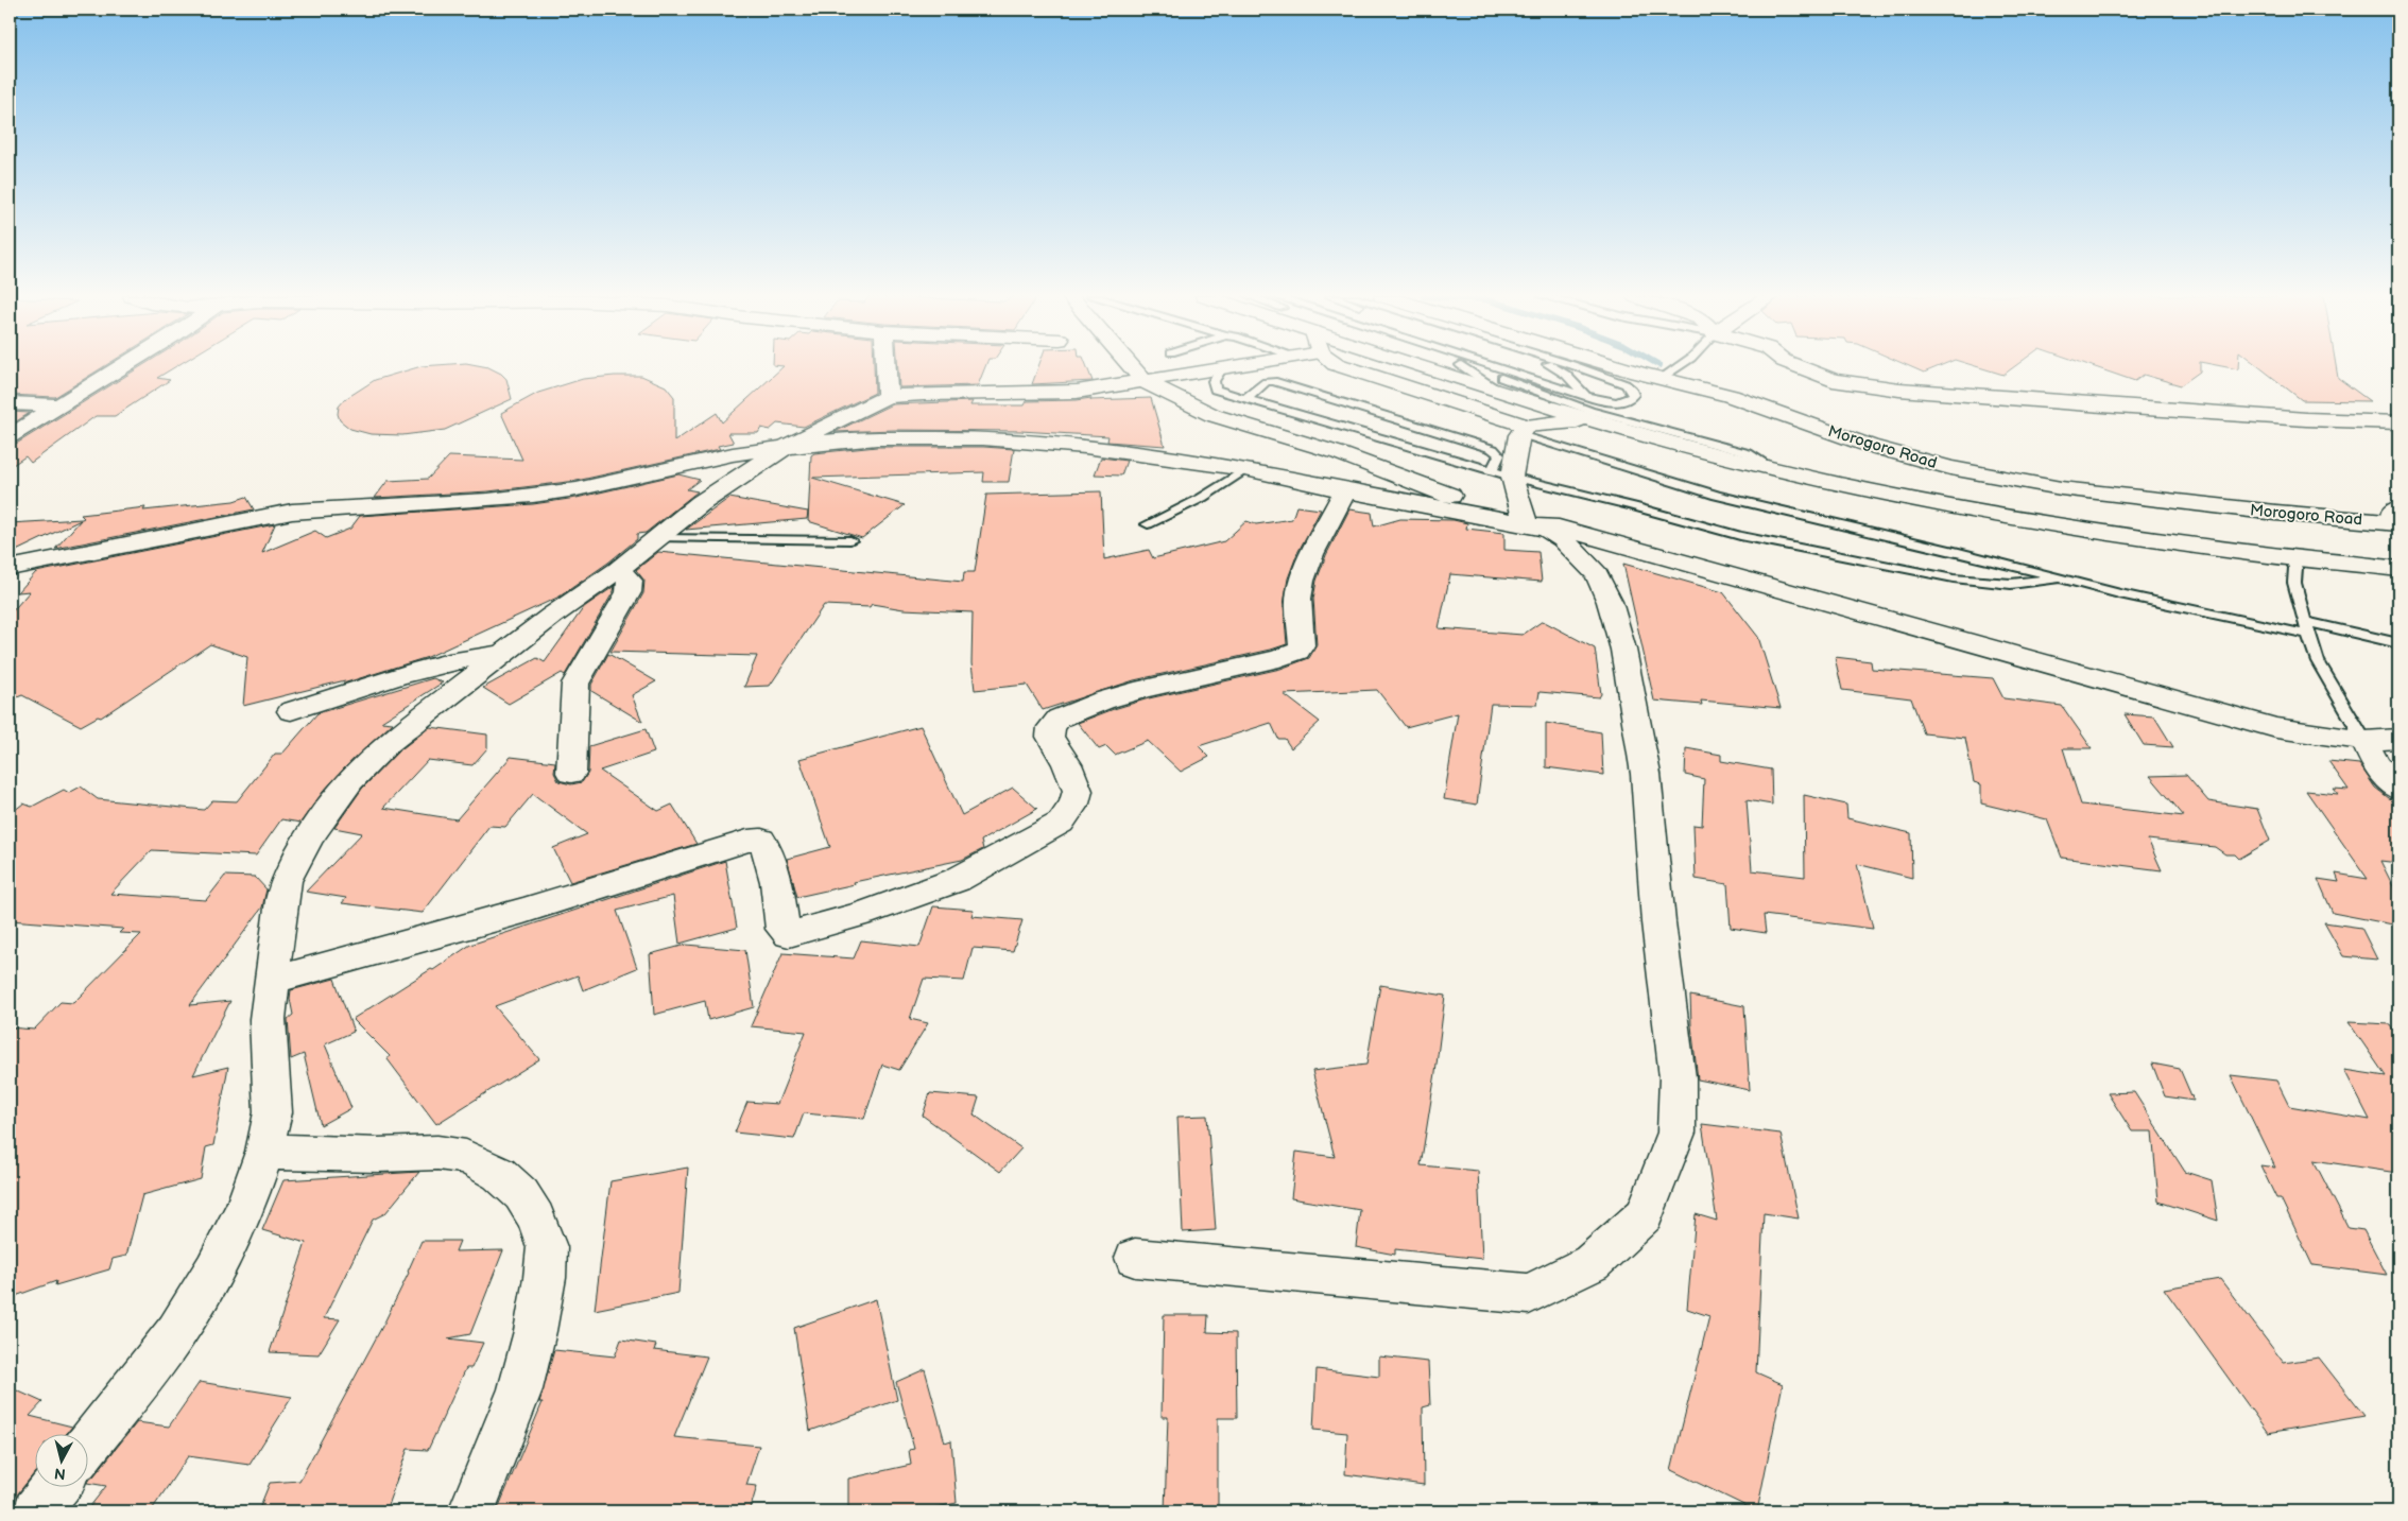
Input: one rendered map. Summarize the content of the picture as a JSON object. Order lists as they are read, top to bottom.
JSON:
{
  "streets": {
    "main road": ["Morogoro Road"]
  },
  "north": "bottom"
}
